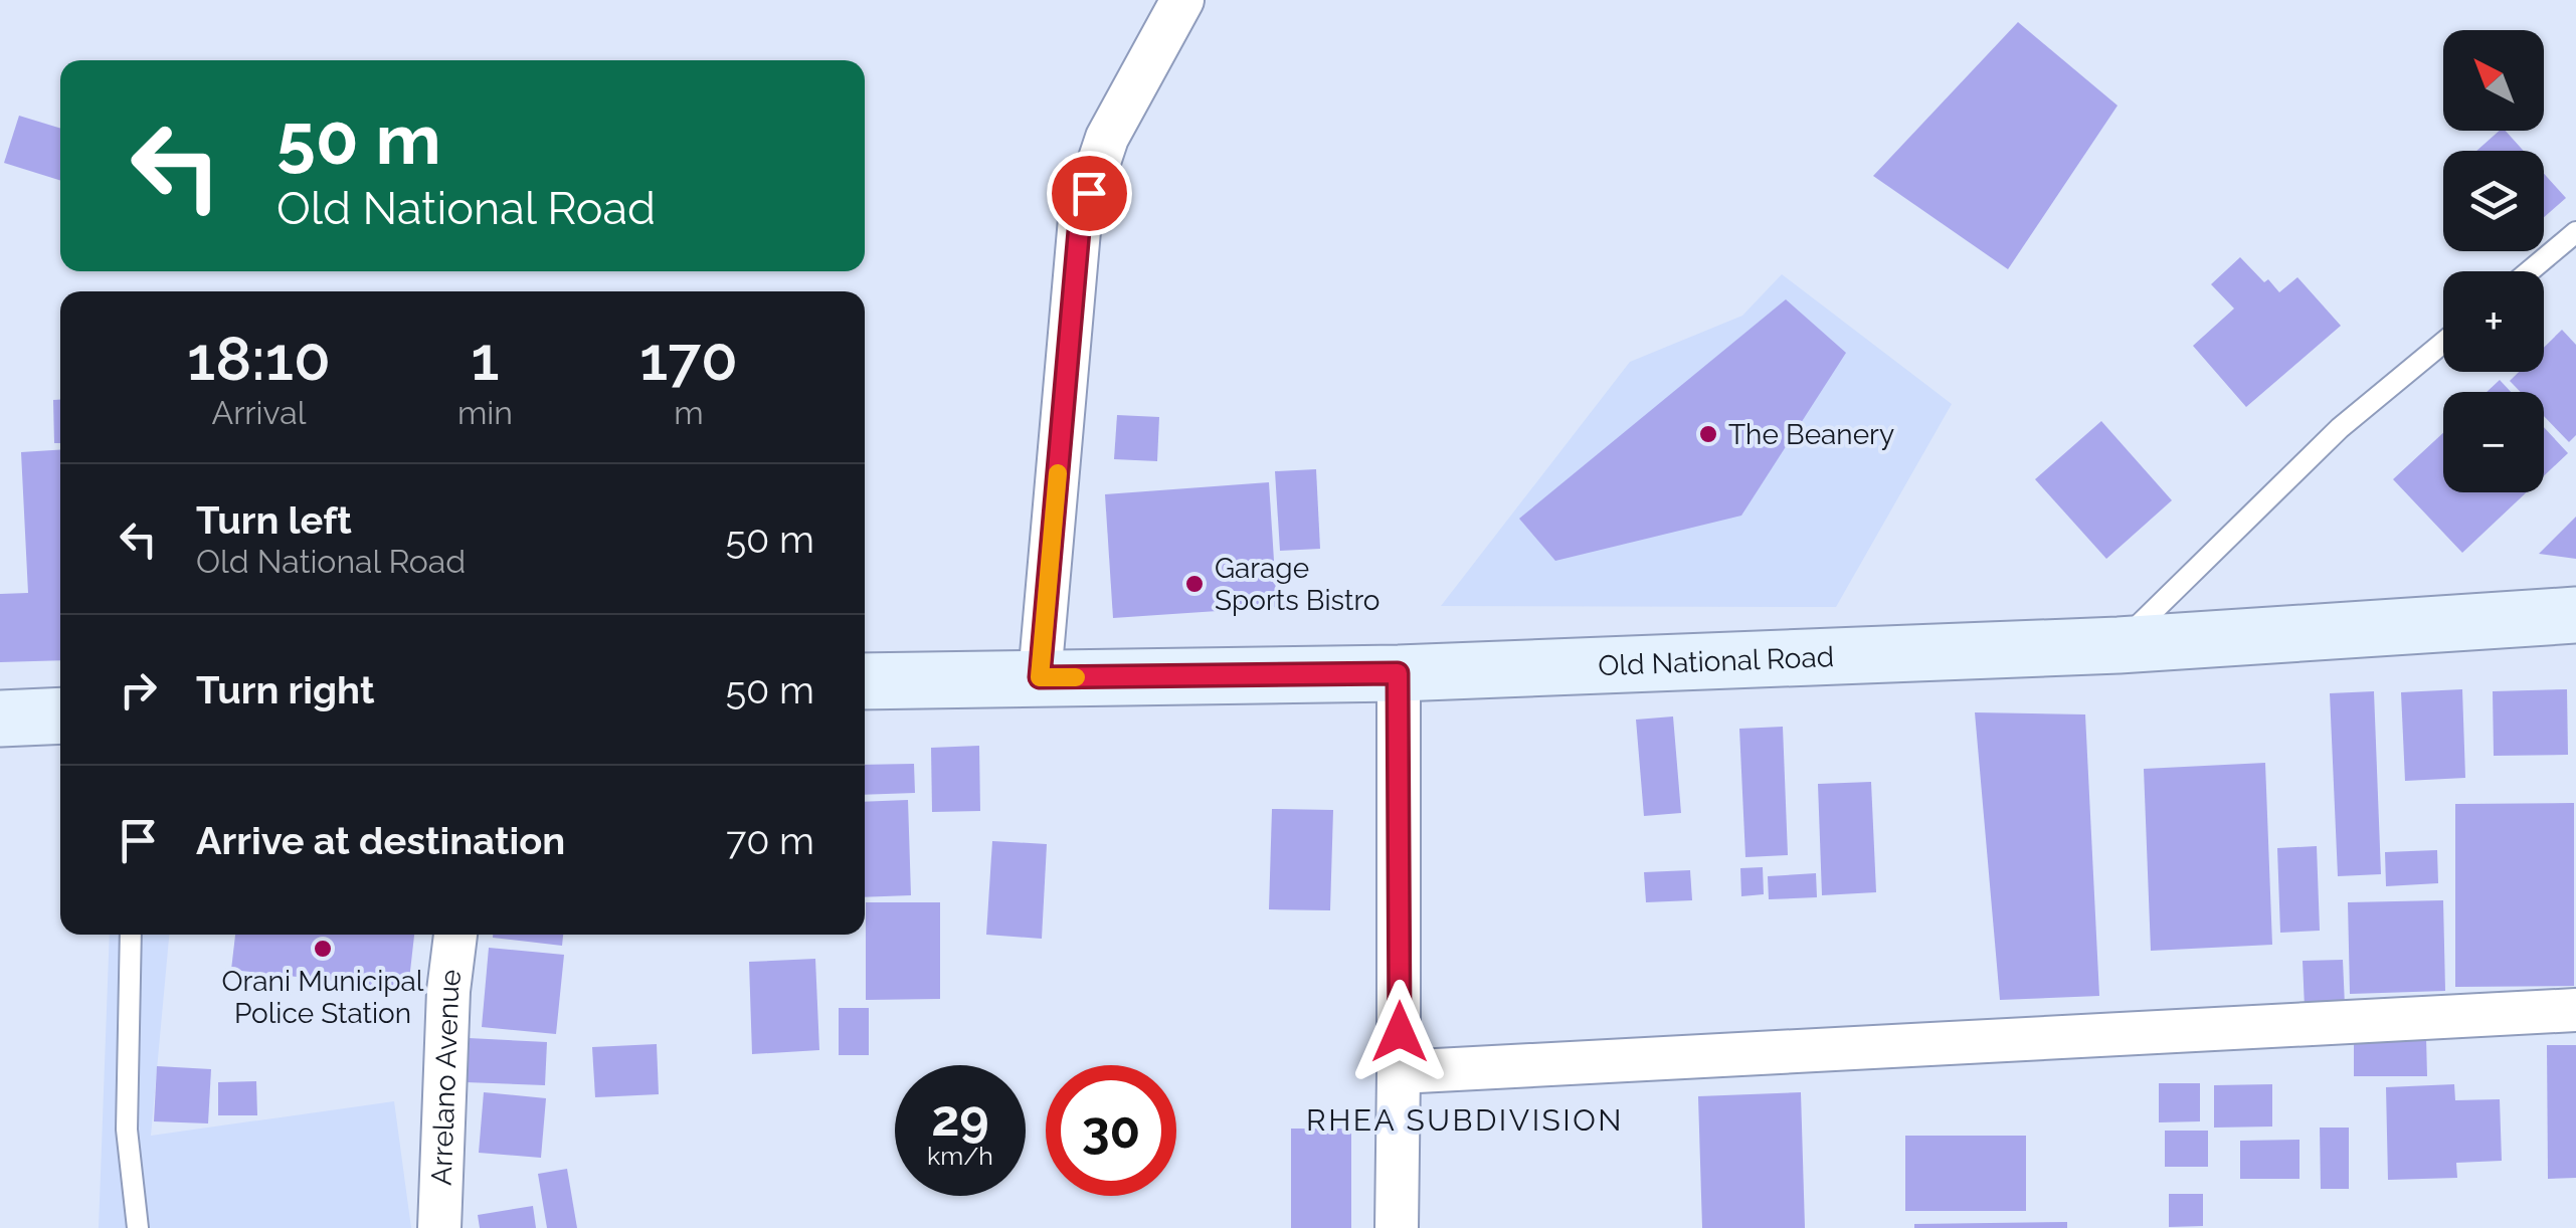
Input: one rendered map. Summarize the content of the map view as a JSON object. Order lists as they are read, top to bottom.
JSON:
{
  "streets": {
    "main road": ["Old National Road"],
    "street": ["Arrelano Avenue"]
  },
  "districts": ["RHEA SUBDIVISION"],
  "places": ["The Beanery", "Garage Sports Bistro", "Orani Municipal Police Station"],
  "north": "top left",
  "page": {
    "map_buttons": ["+", "−"],
    "turn": ["50 m", "Old National Road"],
    "eta": [
      "18:10",
      "Arrival",
      "1",
      "min",
      "170",
      "m"
    ],
    "list": [
      {
        "name": "Turn left",
        "note": "Old National Road",
        "value": "50 m"
      },
      {
        "name": "Turn right",
        "value": "50 m"
      },
      {
        "name": "Arrive at destination",
        "value": "70 m"
      }
    ],
    "speed": "29 km/h",
    "limit": "30"
  }
}
